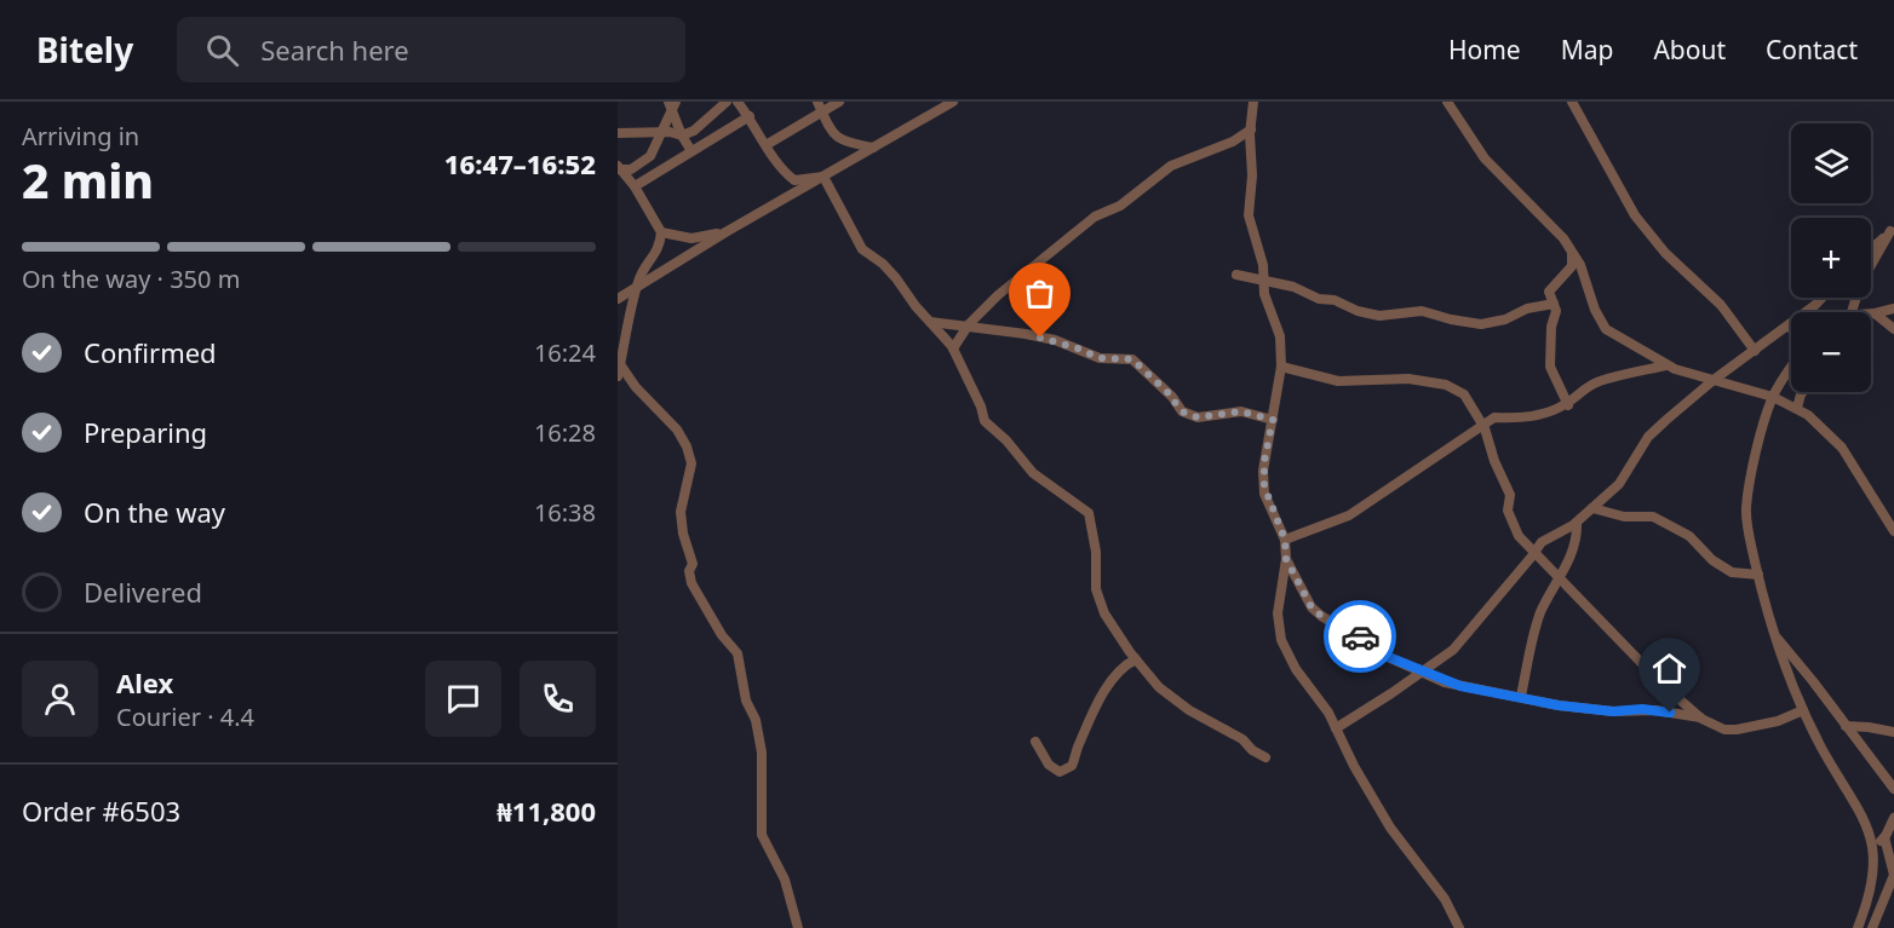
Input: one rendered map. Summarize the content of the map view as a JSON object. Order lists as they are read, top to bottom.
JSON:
{
  "page": {
    "header": "Bitely",
    "search": "Search here",
    "nav": [
      "Home",
      "Map",
      "About",
      "Contact"
    ],
    "heading": ["2 min", "Arriving in", "16:47–16:52"],
    "panel": [
      "Alex",
      "Courier · 4.4",
      "Order #6503",
      "₦11,800"
    ],
    "map_buttons": ["+", "−"],
    "bar": "On the way · 350 m",
    "list": [
      ["Confirmed", "16:24"],
      ["Preparing", "16:28"],
      ["On the way", "16:38"],
      "Delivered"
    ]
  }
}
